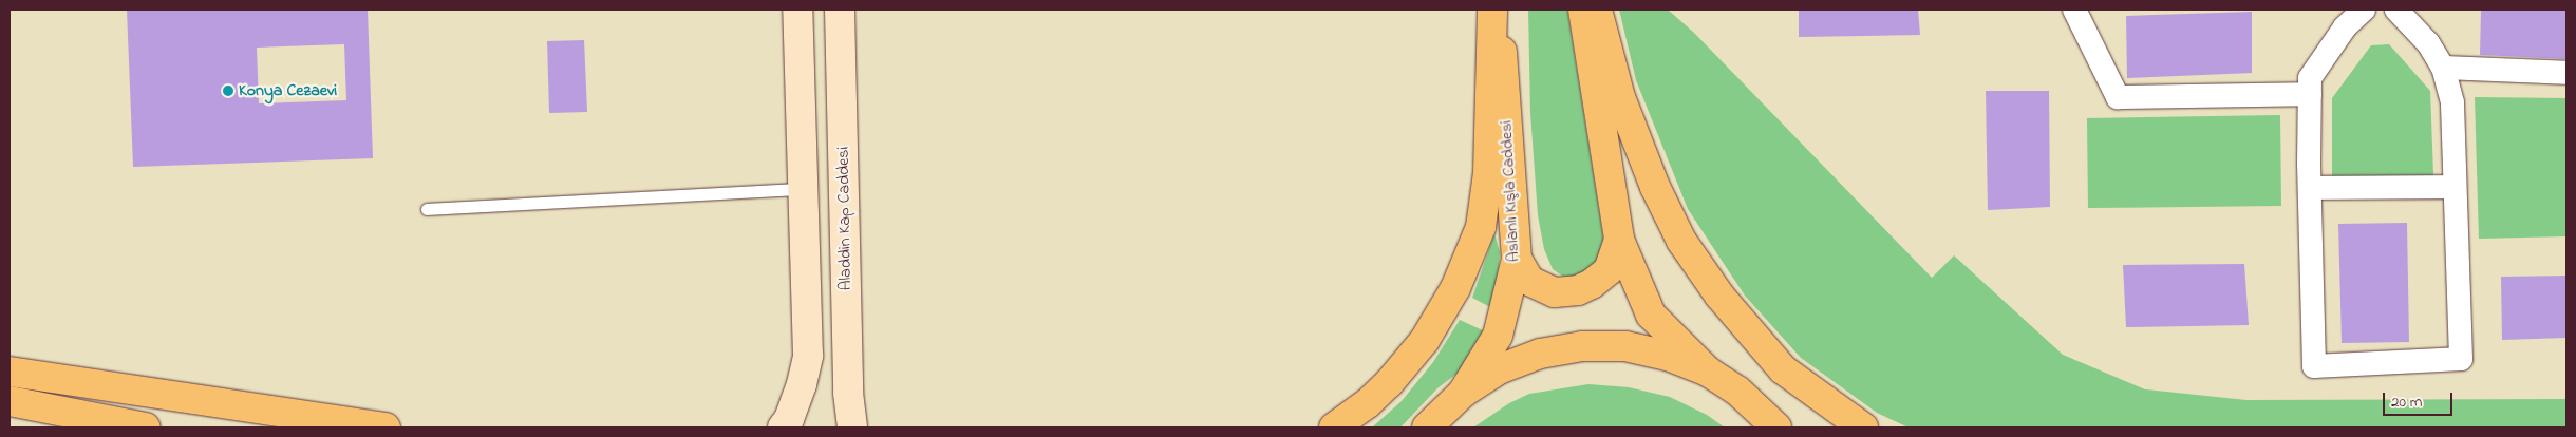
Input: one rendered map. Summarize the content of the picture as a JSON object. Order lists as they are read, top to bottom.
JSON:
{
  "streets": {
    "main road": ["Aslanlı Kışla Caddesi"],
    "street": ["Aladdin Kap Caddesi"]
  },
  "places": ["Konya Cezaevi"],
  "scale_bar": "20 m"
}
